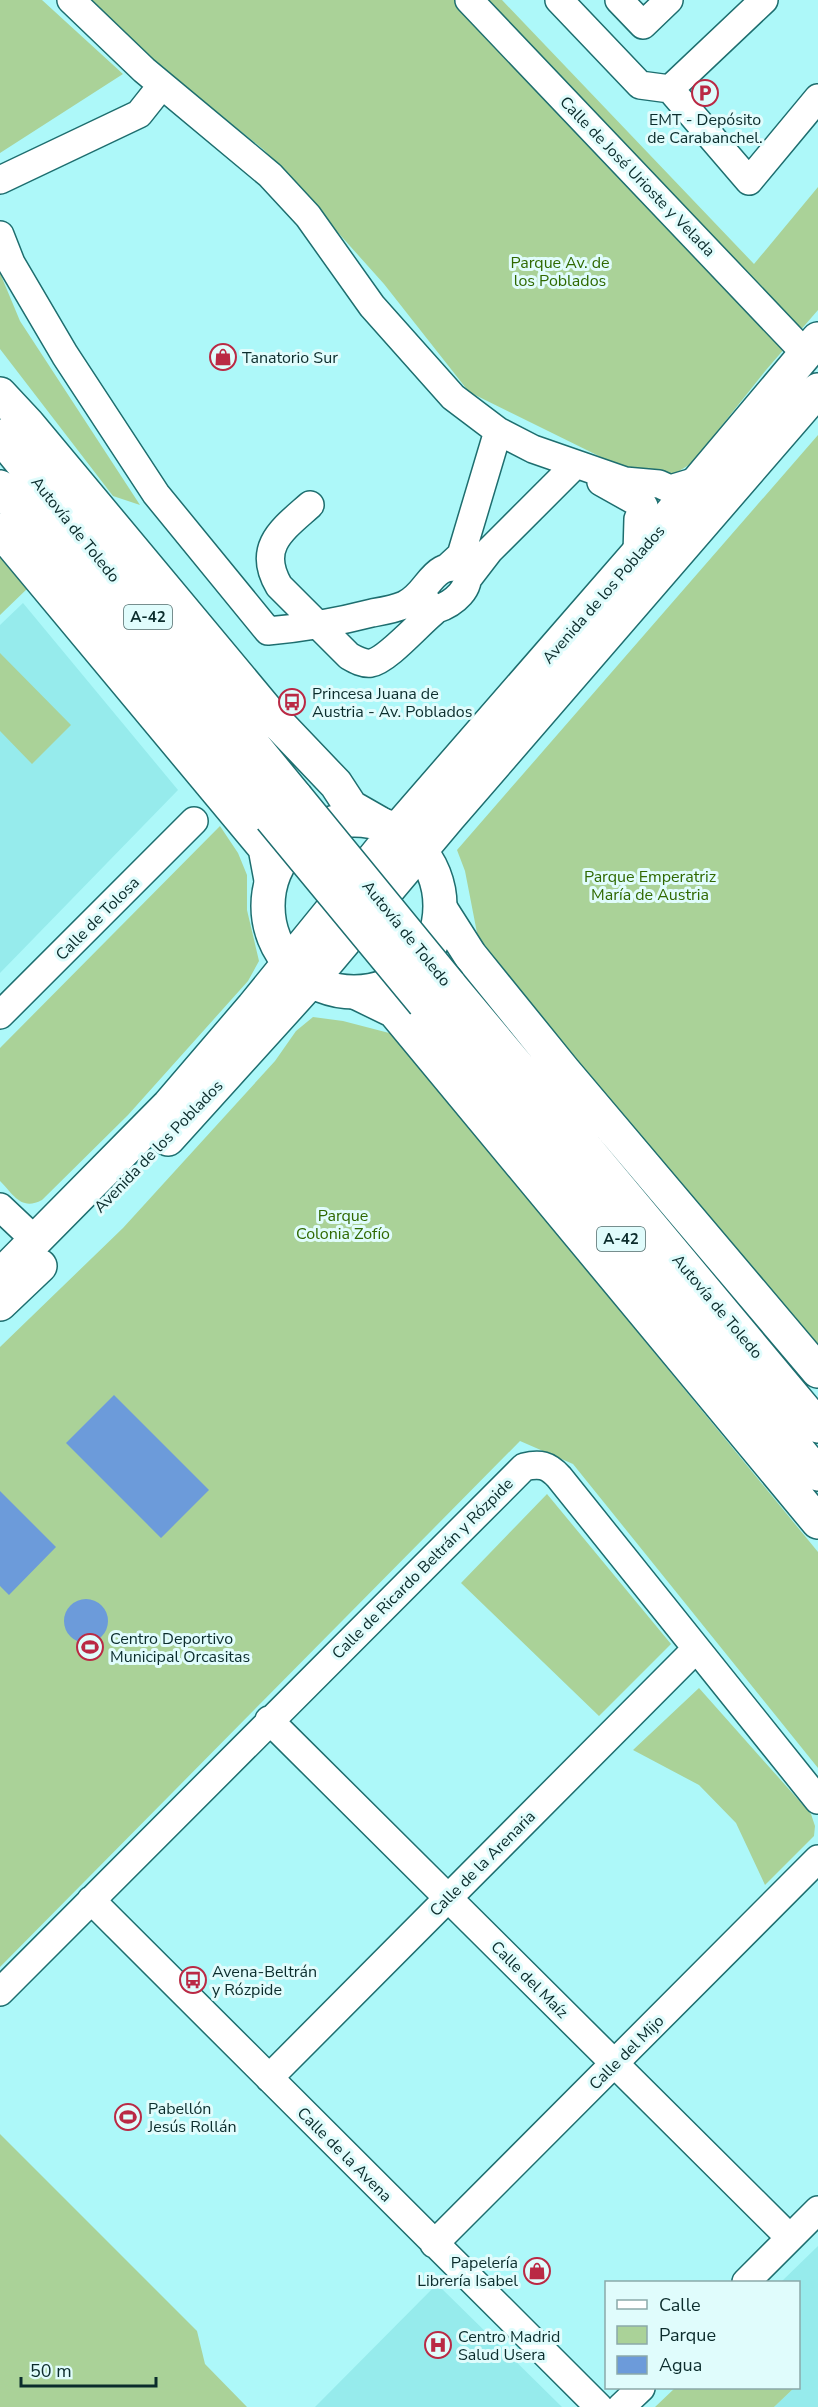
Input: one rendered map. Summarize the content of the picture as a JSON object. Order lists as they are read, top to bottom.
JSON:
{
  "streets": {
    "main road": ["Autovía de Toledo", "Avenida de los Poblados", "A-42"],
    "street": [
      "Calle de José Urioste y Velada",
      "Calle de Tolosa",
      "Calle de Ricardo Beltrán y Rózpide",
      "Calle de la Arenaria",
      "Calle del Maíz",
      "Calle del Mijo",
      "Calle de la Avena"
    ]
  },
  "crossings": [
    ["Calle de José Urioste y Velada", "Avenida de los Poblados"],
    ["Calle de Ricardo Beltrán y Rózpide", "Calle de la Arenaria"],
    ["Calle de Ricardo Beltrán y Rózpide", "Calle del Maíz"],
    ["Calle de Ricardo Beltrán y Rózpide", "Calle de la Avena"],
    ["Calle de la Arenaria", "Calle del Maíz"],
    ["Calle de la Arenaria", "Calle de la Avena"],
    ["Calle del Maíz", "Calle del Mijo"],
    ["Calle del Mijo", "Calle de la Avena"]
  ],
  "parks": ["Parque Av. de los Poblados", "Parque Emperatriz María de Austria", "Parque Colonia Zofío"],
  "places": {
    "parking": ["EMT - Depósito de Carabanchel."],
    "shop": ["Tanatorio Sur", "Papelería Librería Isabel"],
    "bus stop": ["Princesa Juana de Austria - Av. Poblados", "Avena-Beltrán y Rózpide"],
    "sports": ["Centro Deportivo Municipal Orcasitas", "Pabellón Jesús Rollán"],
    "hospital": ["Centro Madrid Salud Usera"]
  },
  "legend": ["Calle", "Parque", "Agua"],
  "scale_bar": "50 m"
}
